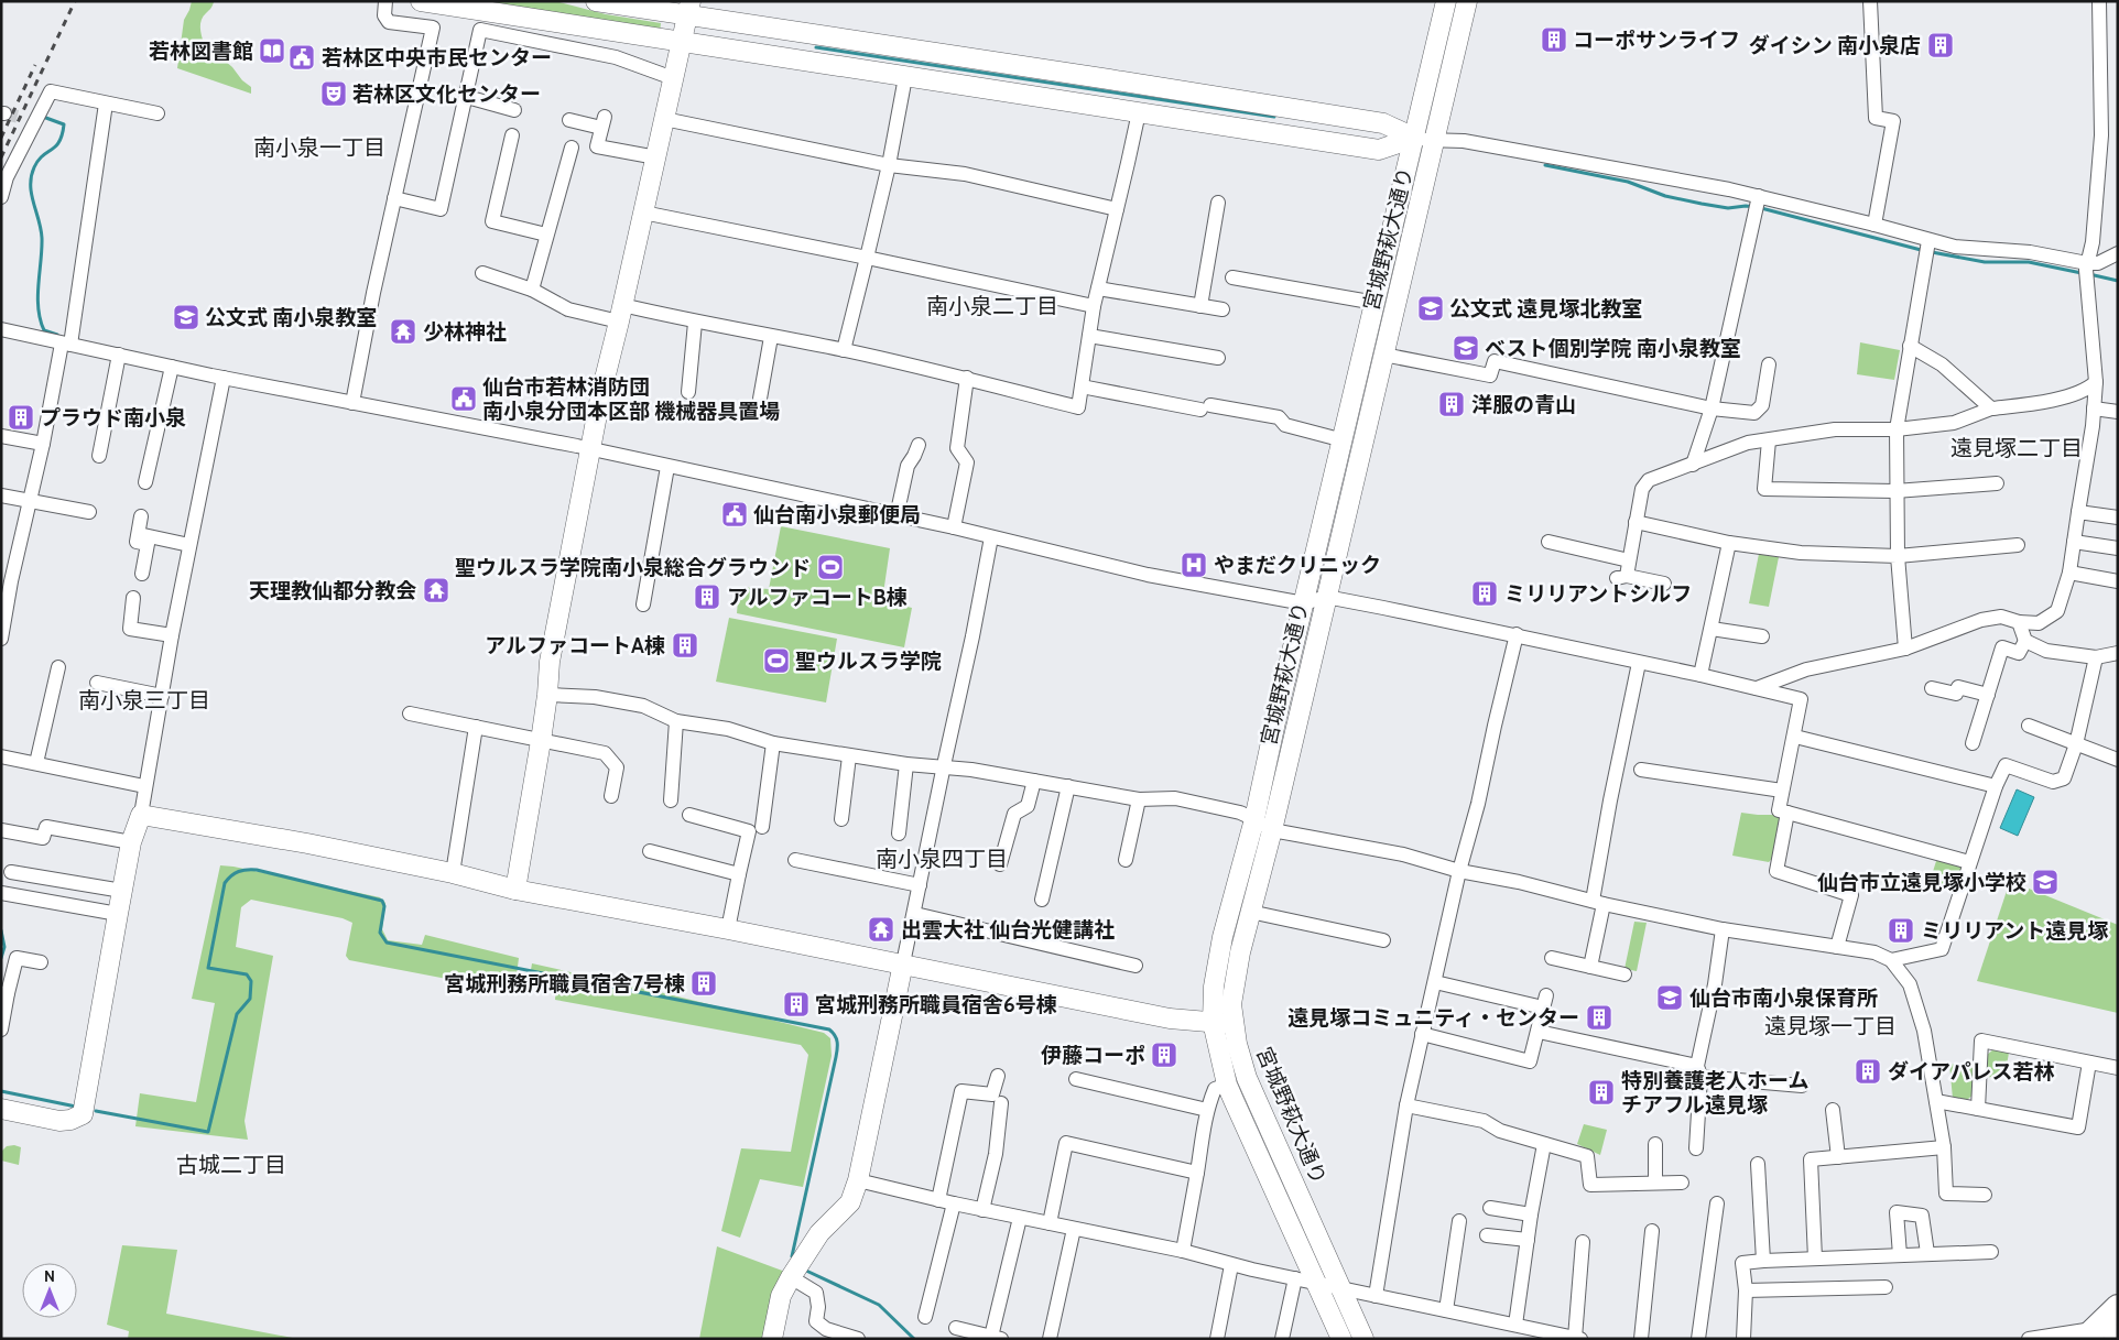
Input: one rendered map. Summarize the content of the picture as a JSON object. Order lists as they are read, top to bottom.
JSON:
{
  "streets": {
    "street": ["宮城野萩大通り"]
  },
  "districts": [
    "南小泉一丁目",
    "南小泉二丁目",
    "遠見塚二丁目",
    "南小泉三丁目",
    "南小泉四丁目",
    "遠見塚一丁目",
    "古城二丁目"
  ],
  "places": {
    "building": [
      "コーポサンライフ",
      "ダイシン 南小泉店",
      "洋服の青山",
      "プラウド南小泉",
      "ミリリアントシルフ",
      "アルファコートB棟",
      "アルファコートA棟",
      "ミリリアント遠見塚",
      "宮城刑務所職員宿舎7号棟",
      "宮城刑務所職員宿舎6号棟",
      "遠見塚コミュニティ・センター",
      "伊藤コーポ",
      "ダイアパレス若林",
      "特別養護老人ホーム チアフル遠見塚"
    ],
    "library": ["若林図書館"],
    "public building": ["若林区中央市民センター", "仙台市若林消防団 南小泉分団本区部 機械器具置場", "仙台南小泉郵便局"],
    "theatre": ["若林区文化センター"],
    "school or university": [
      "公文式 遠見塚北教室",
      "公文式 南小泉教室",
      "ベスト個別学院 南小泉教室",
      "仙台市立遠見塚小学校",
      "仙台市南小泉保育所"
    ],
    "temple": ["少林神社", "天理教仙都分教会", "出雲大社 仙台光健講社"],
    "hospital": ["やまだクリニック"],
    "sports": ["聖ウルスラ学院南小泉総合グラウンド", "聖ウルスラ学院"]
  },
  "north": "top"
}
